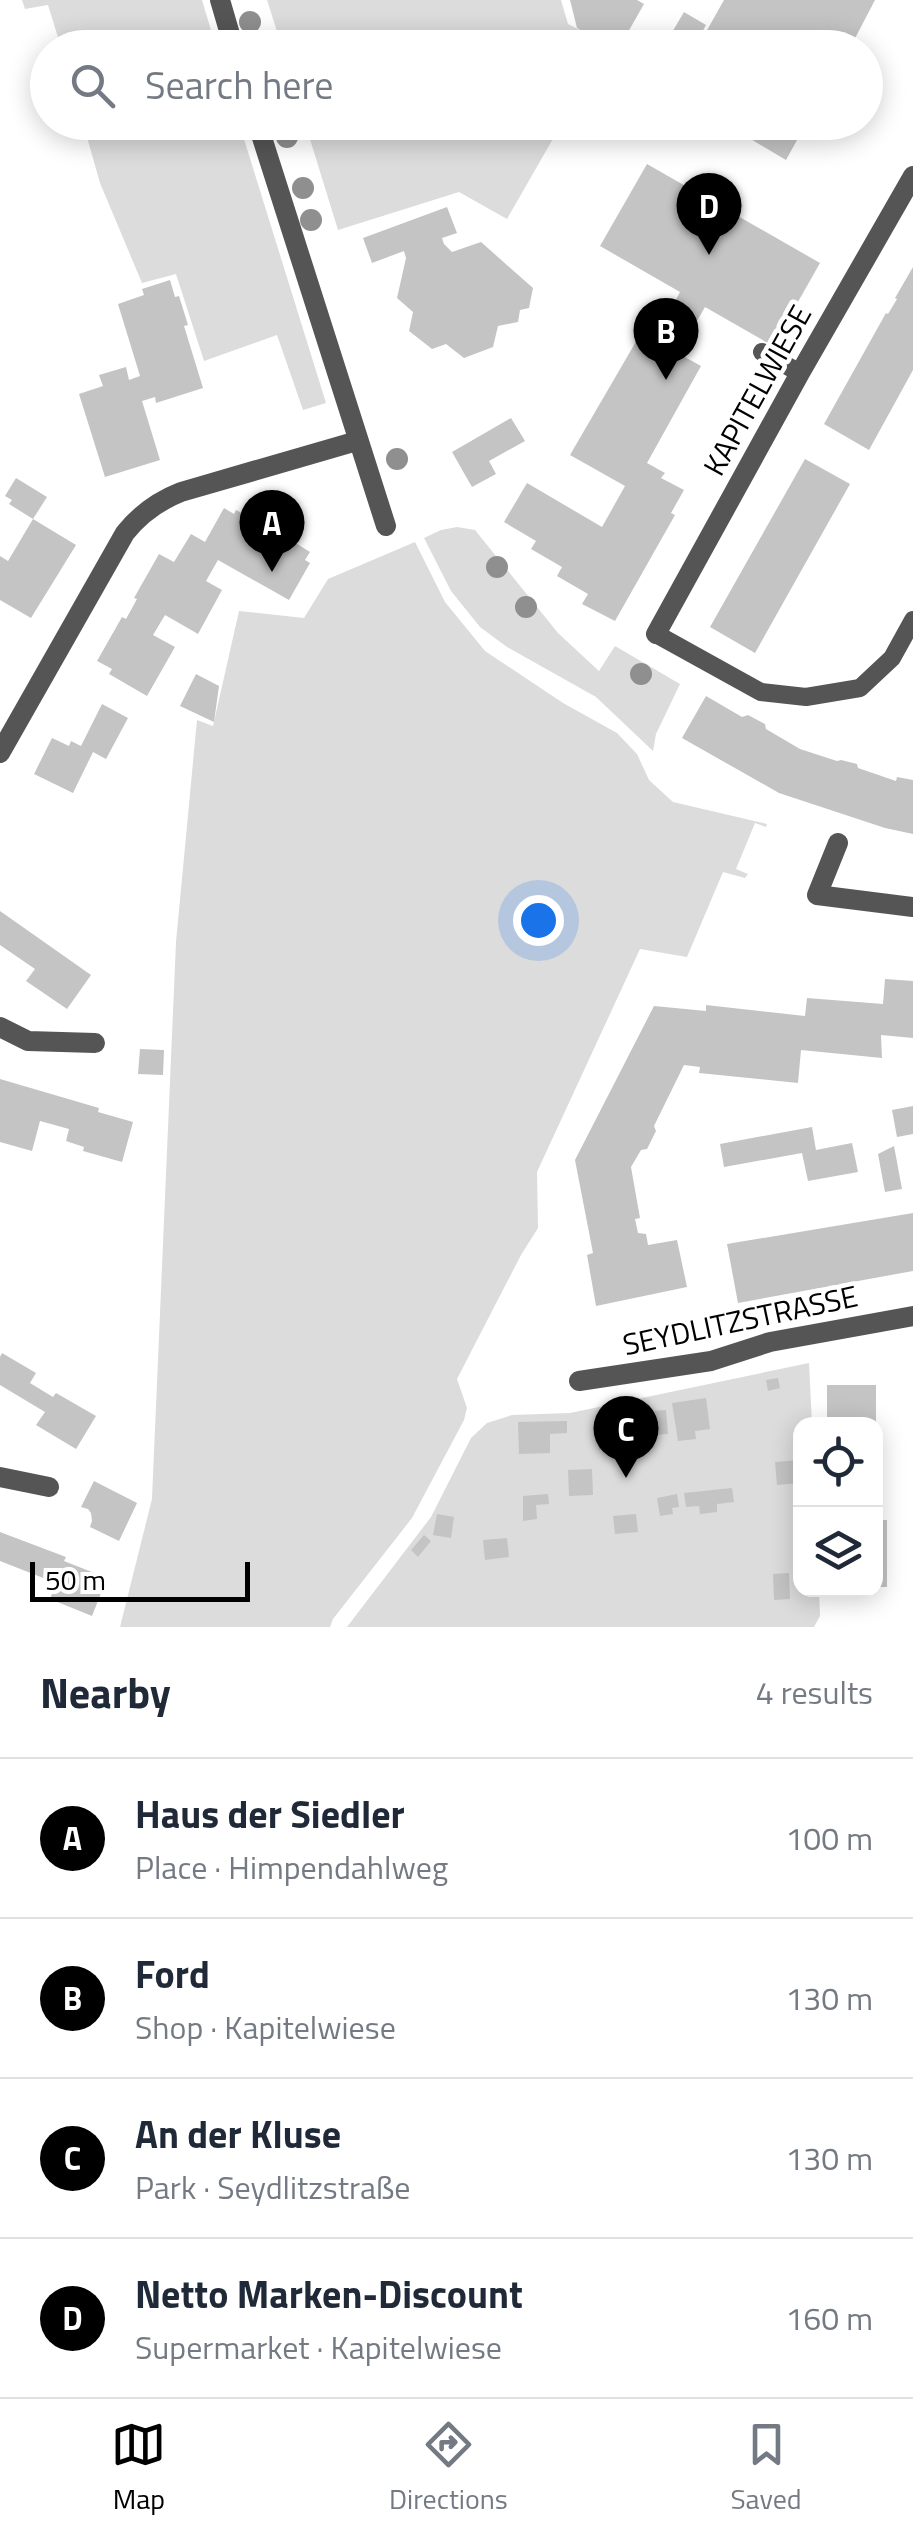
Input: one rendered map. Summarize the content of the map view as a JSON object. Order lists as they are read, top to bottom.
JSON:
{
  "streets": {
    "street": ["KAPITELWIESE", "SEYDLITZSTRASSE"]
  },
  "scale_bar": "50 m",
  "page": {
    "search": "Search here",
    "pins": [
      "D",
      "B",
      "A",
      "C"
    ],
    "scale": "50 m",
    "heading": ["Nearby", "4 results"],
    "list": [
      {
        "mark": "A",
        "name": "Haus der Siedler",
        "note": "Place · Himpendahlweg",
        "value": "100 m"
      },
      {
        "mark": "B",
        "name": "Ford",
        "note": "Shop · Kapitelwiese",
        "value": "130 m"
      },
      {
        "mark": "C",
        "name": "An der Kluse",
        "note": "Park · Seydlitzstraße",
        "value": "130 m"
      },
      {
        "mark": "D",
        "name": "Netto Marken-Discount",
        "note": "Supermarket · Kapitelwiese",
        "value": "160 m"
      }
    ],
    "nav": ["Map", "Directions", "Saved"]
  }
}
